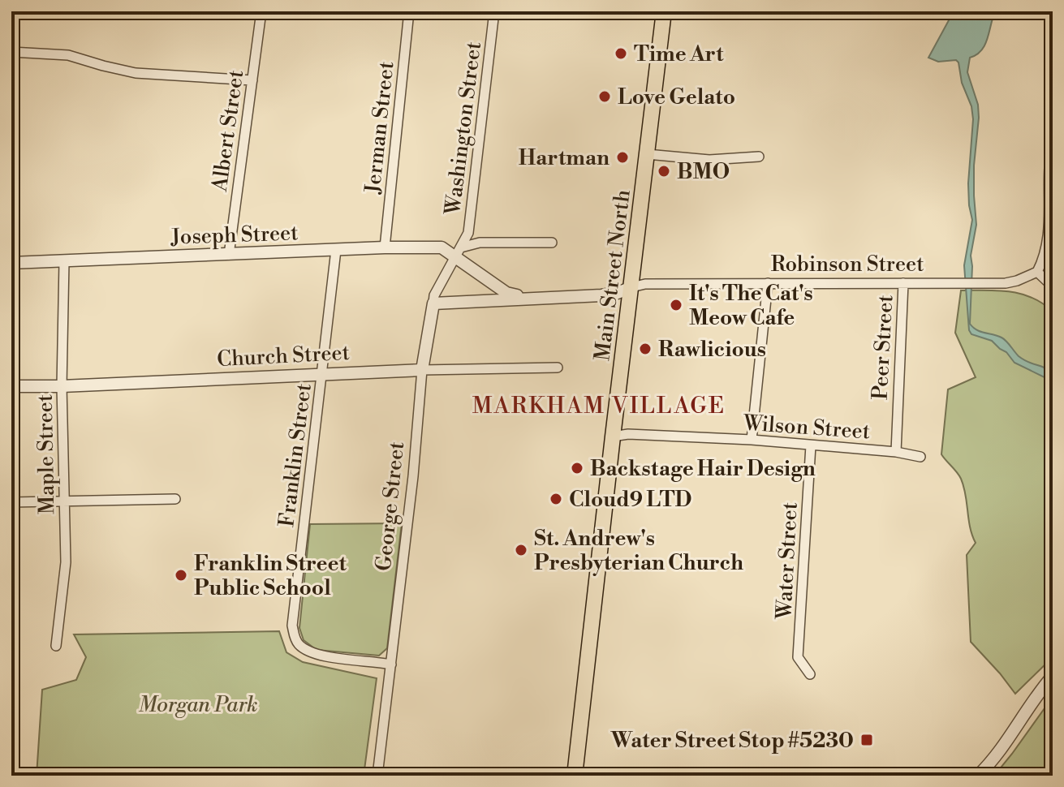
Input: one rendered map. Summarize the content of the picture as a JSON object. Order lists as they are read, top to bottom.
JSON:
{
  "streets": {
    "main road": ["Main Street North"],
    "street": [
      "Jerman Street",
      "Washington Street",
      "Albert Street",
      "Joseph Street",
      "Robinson Street",
      "Peer Street",
      "Church Street",
      "Wilson Street",
      "Maple Street",
      "Franklin Street",
      "George Street",
      "Water Street"
    ]
  },
  "crossings": [
    ["Jerman Street", "Joseph Street"],
    ["Washington Street", "Joseph Street"],
    ["Washington Street", "Robinson Street"],
    ["Washington Street", "George Street"],
    ["Albert Street", "Joseph Street"],
    ["Joseph Street", "Robinson Street"],
    ["Joseph Street", "Maple Street"],
    ["Joseph Street", "Franklin Street"],
    ["Joseph Street", "George Street"],
    ["Robinson Street", "Main Street North"],
    ["Robinson Street", "Peer Street"],
    ["Robinson Street", "George Street"],
    ["Main Street North", "Wilson Street"],
    ["Peer Street", "Wilson Street"],
    ["Church Street", "Maple Street"],
    ["Church Street", "Franklin Street"],
    ["Church Street", "George Street"],
    ["Wilson Street", "Water Street"],
    ["Franklin Street", "George Street"]
  ],
  "districts": ["MARKHAM VILLAGE"],
  "parks": ["Morgan Park"],
  "places": {
    "other": [
      "Time Art",
      "Love Gelato",
      "Hartman",
      "BMO",
      "It's The Cat's Meow Cafe",
      "Rawlicious",
      "Backstage Hair Design",
      "Cloud9 LTD",
      "St. Andrew's Presbyterian Church",
      "Franklin Street Public School"
    ],
    "transit": ["Water Street Stop #5230"]
  }
}
